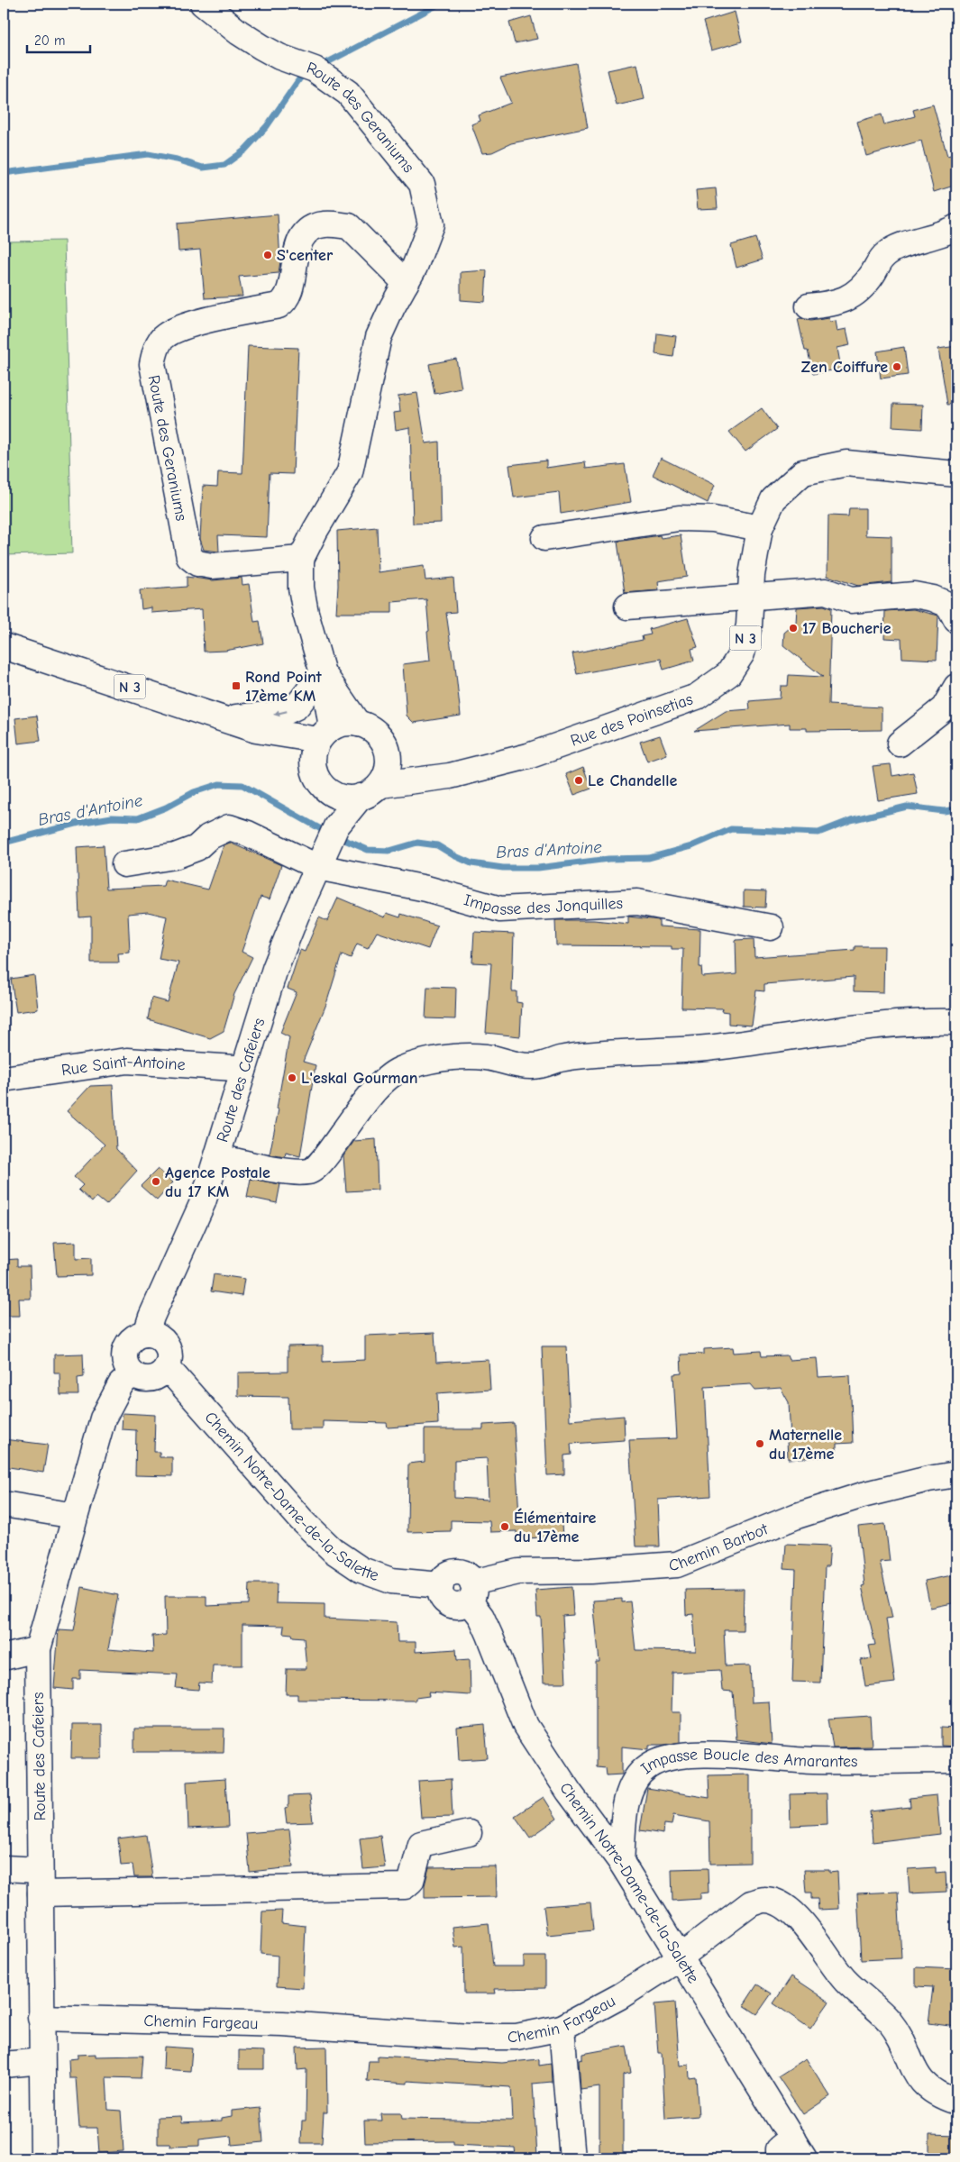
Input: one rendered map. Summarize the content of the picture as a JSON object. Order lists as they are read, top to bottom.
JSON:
{
  "streets": {
    "street": [
      "Route des Geraniums",
      "N 3",
      "Rue des Poinsetias",
      "Impasse des Jonquilles",
      "Rue Saint-Antoine",
      "Route des Cafeiers",
      "Chemin Notre-Dame-de-la-Salette",
      "Chemin Barbot",
      "Impasse Boucle des Amarantes",
      "Chemin Fargeau"
    ]
  },
  "crossings": [
    ["Route des Geraniums", "N 3"],
    ["Route des Geraniums", "Rue des Poinsetias"],
    ["Route des Geraniums", "Route des Cafeiers"],
    ["N 3", "Rue des Poinsetias"],
    ["N 3", "Route des Cafeiers"],
    ["Rue des Poinsetias", "Route des Cafeiers"],
    ["Impasse des Jonquilles", "Route des Cafeiers"],
    ["Rue Saint-Antoine", "Route des Cafeiers"],
    ["Route des Cafeiers", "Chemin Notre-Dame-de-la-Salette"],
    ["Route des Cafeiers", "Chemin Fargeau"],
    ["Chemin Notre-Dame-de-la-Salette", "Chemin Barbot"],
    ["Chemin Notre-Dame-de-la-Salette", "Impasse Boucle des Amarantes"],
    ["Chemin Notre-Dame-de-la-Salette", "Chemin Fargeau"]
  ],
  "water": ["Bras d'Antoine"],
  "places": {
    "other": [
      "S'center",
      "Zen Coiffure",
      "17 Boucherie",
      "Le Chandelle",
      "L'eskal Gourman",
      "Agence Postale du 17 KM",
      "Maternelle du 17ème",
      "Élémentaire du 17ème"
    ],
    "transit": ["Rond Point 17ème KM"]
  },
  "scale_bar": "20 m"
}
